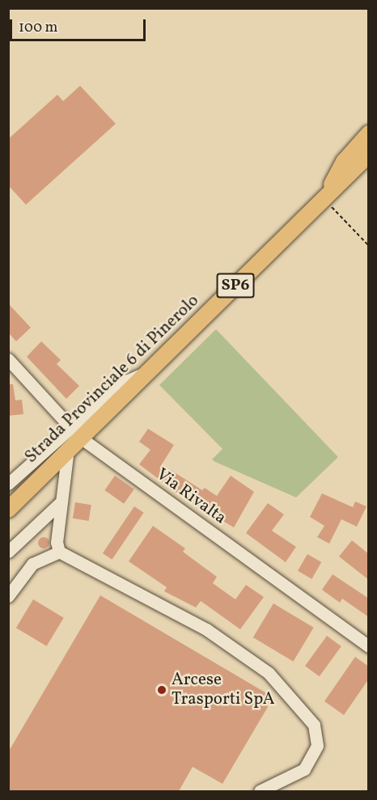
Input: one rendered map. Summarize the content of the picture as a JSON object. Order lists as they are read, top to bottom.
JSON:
{
  "streets": {
    "main road": ["SP6", "Strada Provinciale 6 di Pinerolo"],
    "street": ["Via Rivalta"]
  },
  "crossings": [
    ["Strada Provinciale 6 di Pinerolo", "Via Rivalta"]
  ],
  "places": ["Arcese Trasporti SpA"],
  "scale_bar": "100 m"
}
